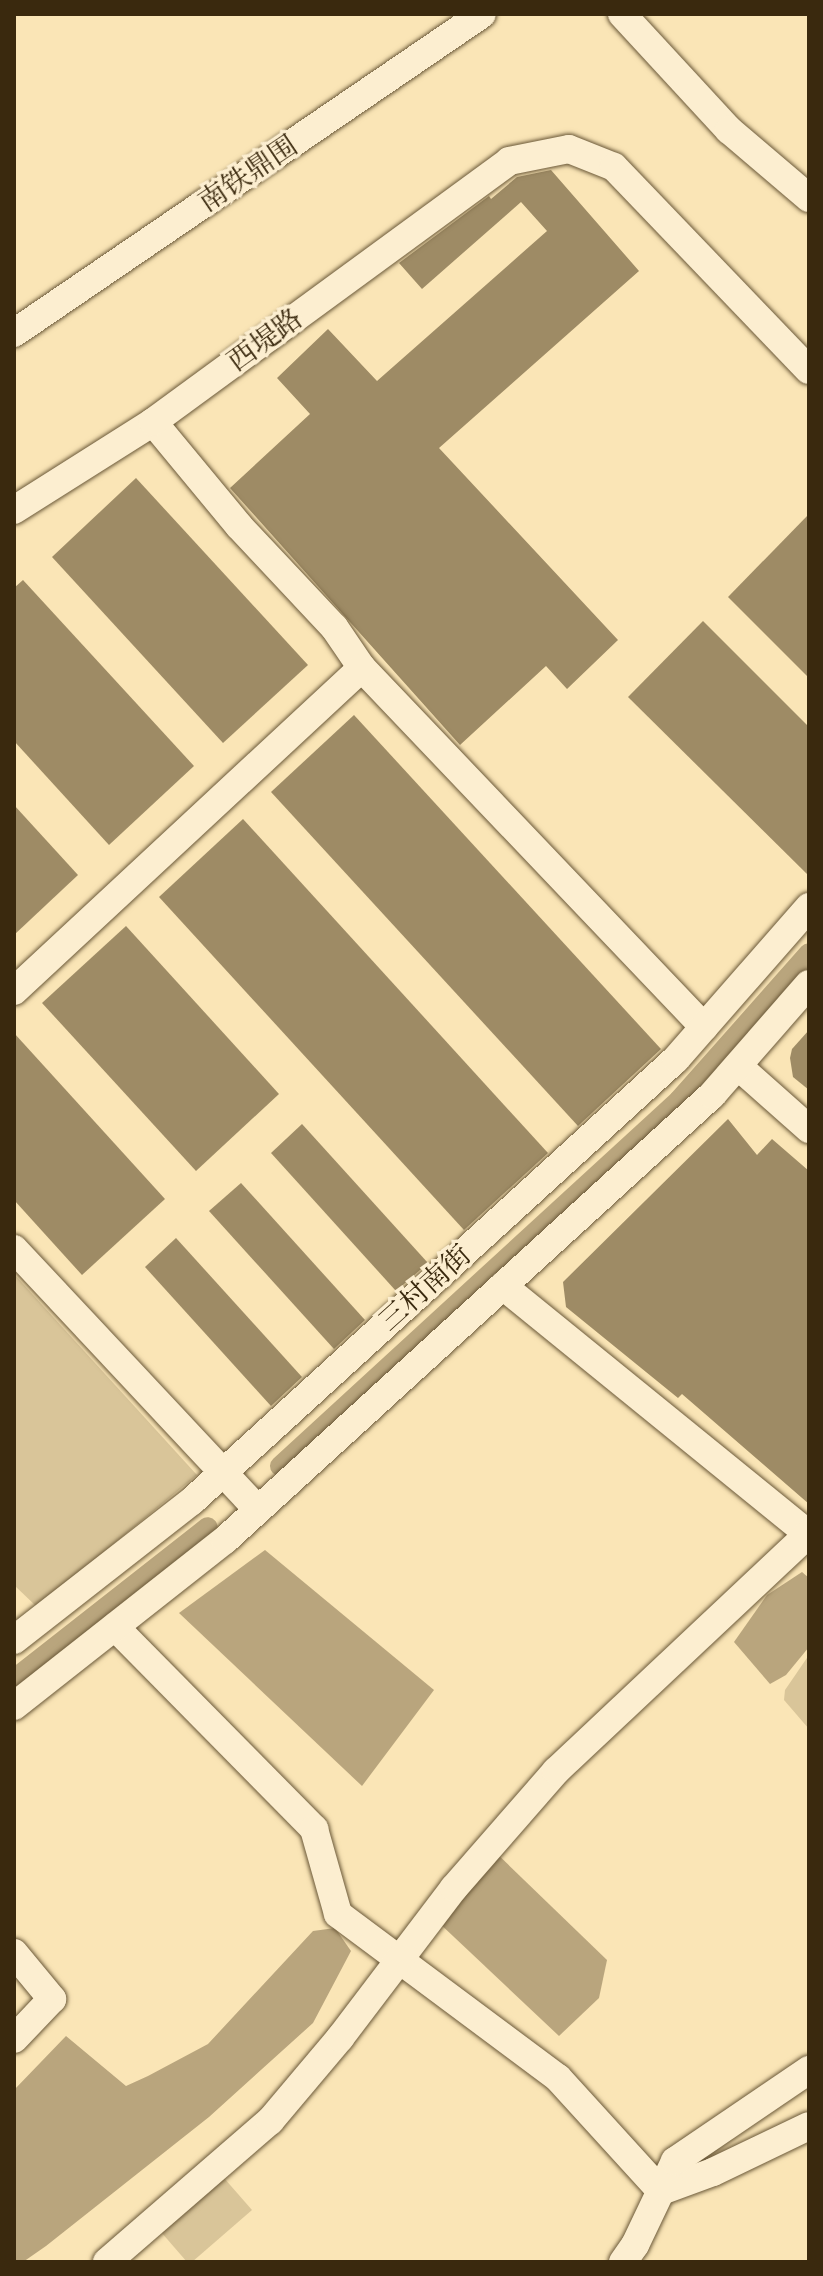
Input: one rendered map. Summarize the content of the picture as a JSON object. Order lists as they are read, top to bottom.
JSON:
{
  "streets": {
    "street": ["南铁鼎围", "西堤路", "三村南街"]
  }
}
